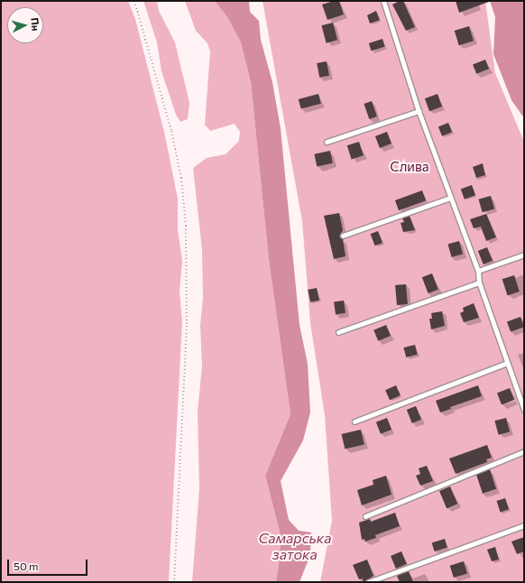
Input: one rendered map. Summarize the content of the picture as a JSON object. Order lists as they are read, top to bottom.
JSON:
{
  "water": ["Самарська затока"],
  "parks": ["Слива"],
  "scale_bar": "50 m",
  "north": "right"
}
